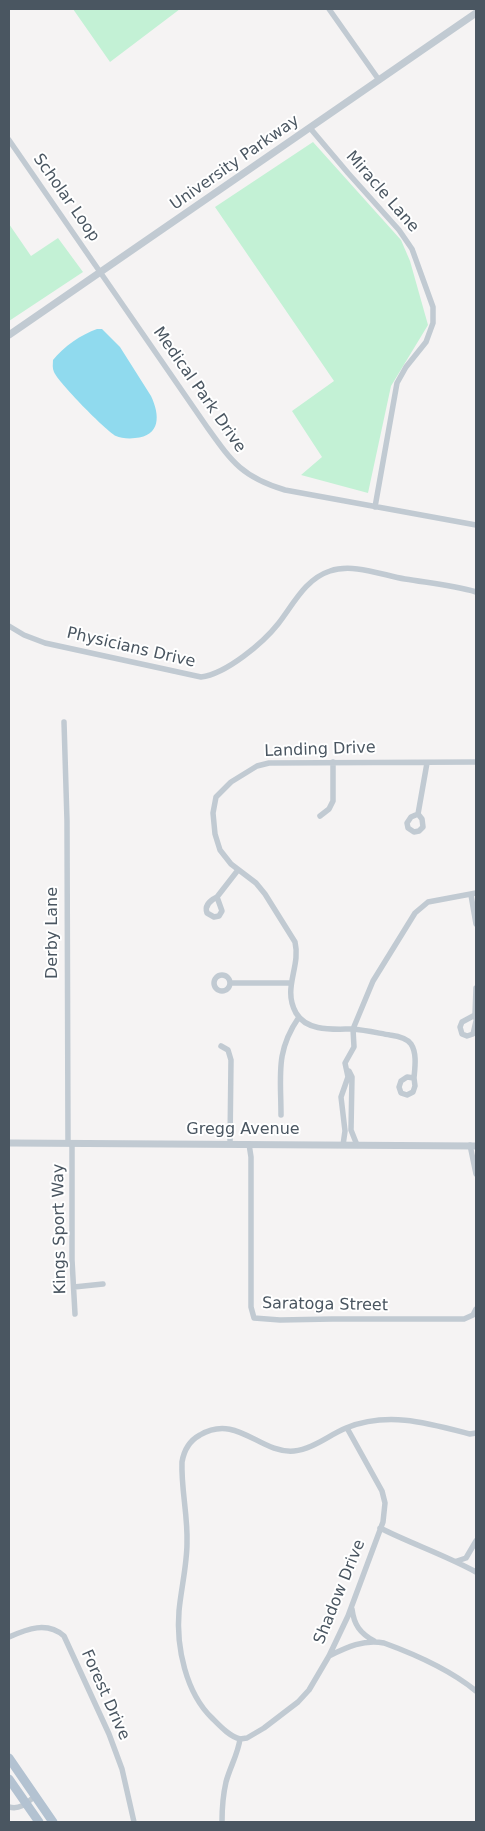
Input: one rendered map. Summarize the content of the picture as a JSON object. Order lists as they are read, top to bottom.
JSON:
{
  "streets": {
    "street": [
      "University Parkway",
      "Miracle Lane",
      "Scholar Loop",
      "Medical Park Drive",
      "Physicians Drive",
      "Landing Drive",
      "Derby Lane",
      "Gregg Avenue",
      "Kings Sport Way",
      "Saratoga Street",
      "Shadow Drive",
      "Forest Drive"
    ]
  },
  "crossings": [
    ["University Parkway", "Miracle Lane"],
    ["University Parkway", "Scholar Loop"],
    ["University Parkway", "Medical Park Drive"],
    ["Miracle Lane", "Medical Park Drive"],
    ["Scholar Loop", "Medical Park Drive"],
    ["Derby Lane", "Gregg Avenue"],
    ["Derby Lane", "Kings Sport Way"],
    ["Gregg Avenue", "Kings Sport Way"],
    ["Gregg Avenue", "Saratoga Street"]
  ]
}
